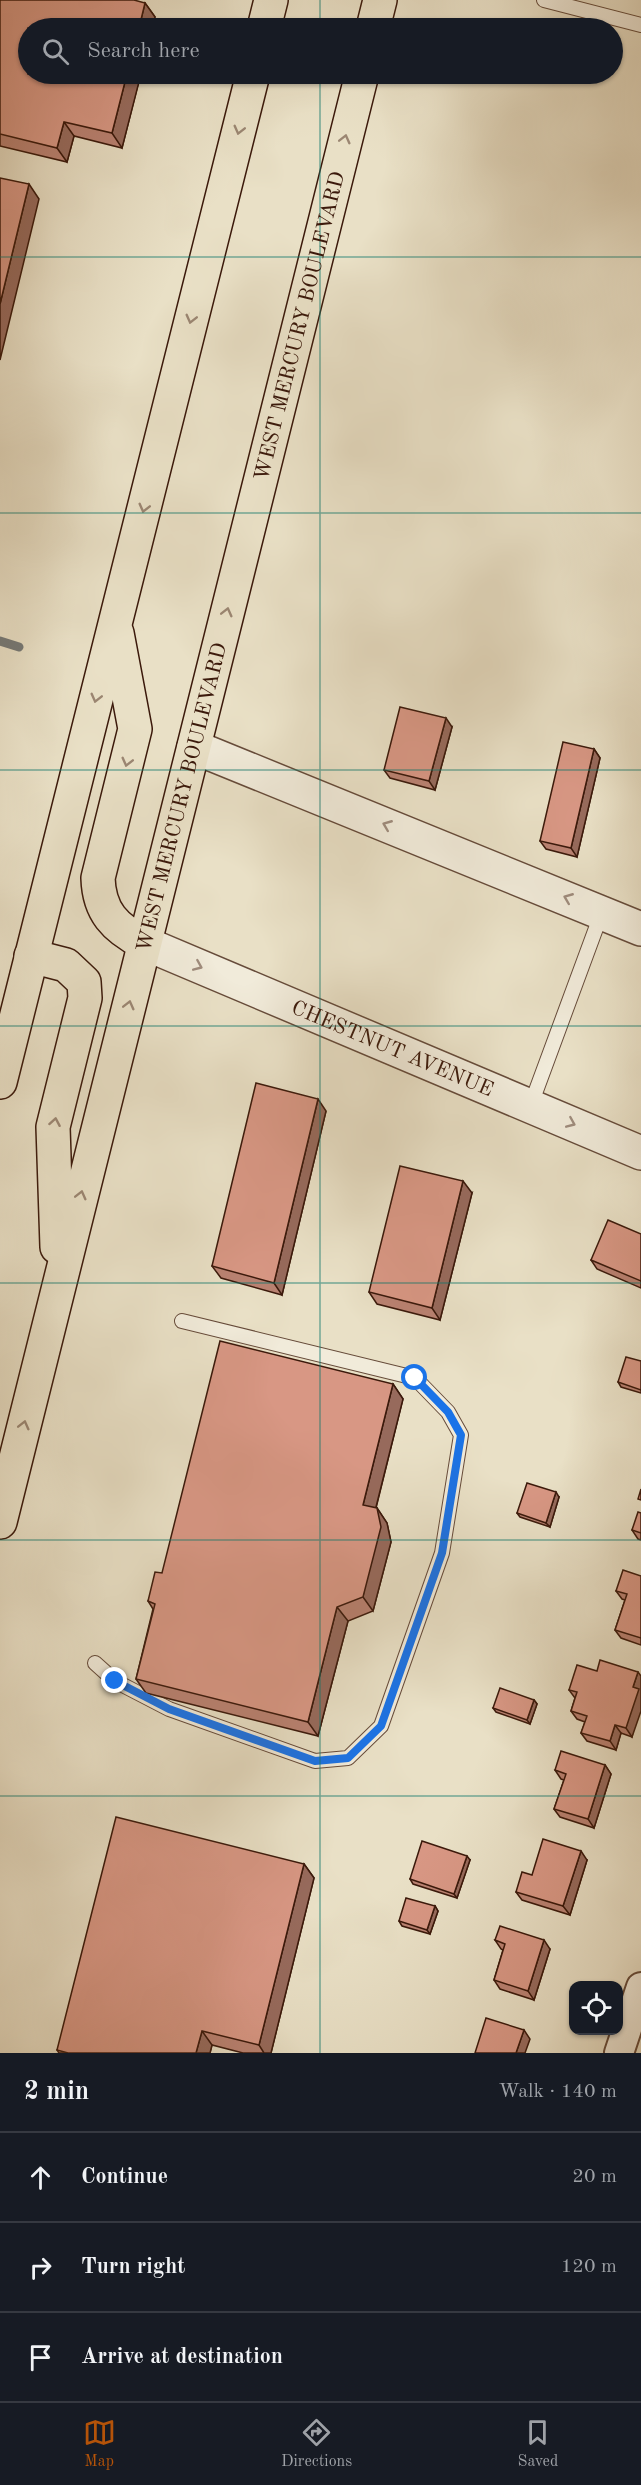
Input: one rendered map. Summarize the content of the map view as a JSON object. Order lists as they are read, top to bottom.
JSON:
{
  "streets": {
    "highway": ["WEST MERCURY BOULEVARD"],
    "street": ["CHESTNUT AVENUE"]
  },
  "crossings": [
    ["WEST MERCURY BOULEVARD", "CHESTNUT AVENUE"]
  ],
  "page": {
    "search": "Search here",
    "heading": ["2 min", "Walk · 140 m"],
    "list": [
      ["Continue", "20 m"],
      ["Turn right", "120 m"],
      "Arrive at destination"
    ],
    "nav": ["Map", "Directions", "Saved"]
  }
}
